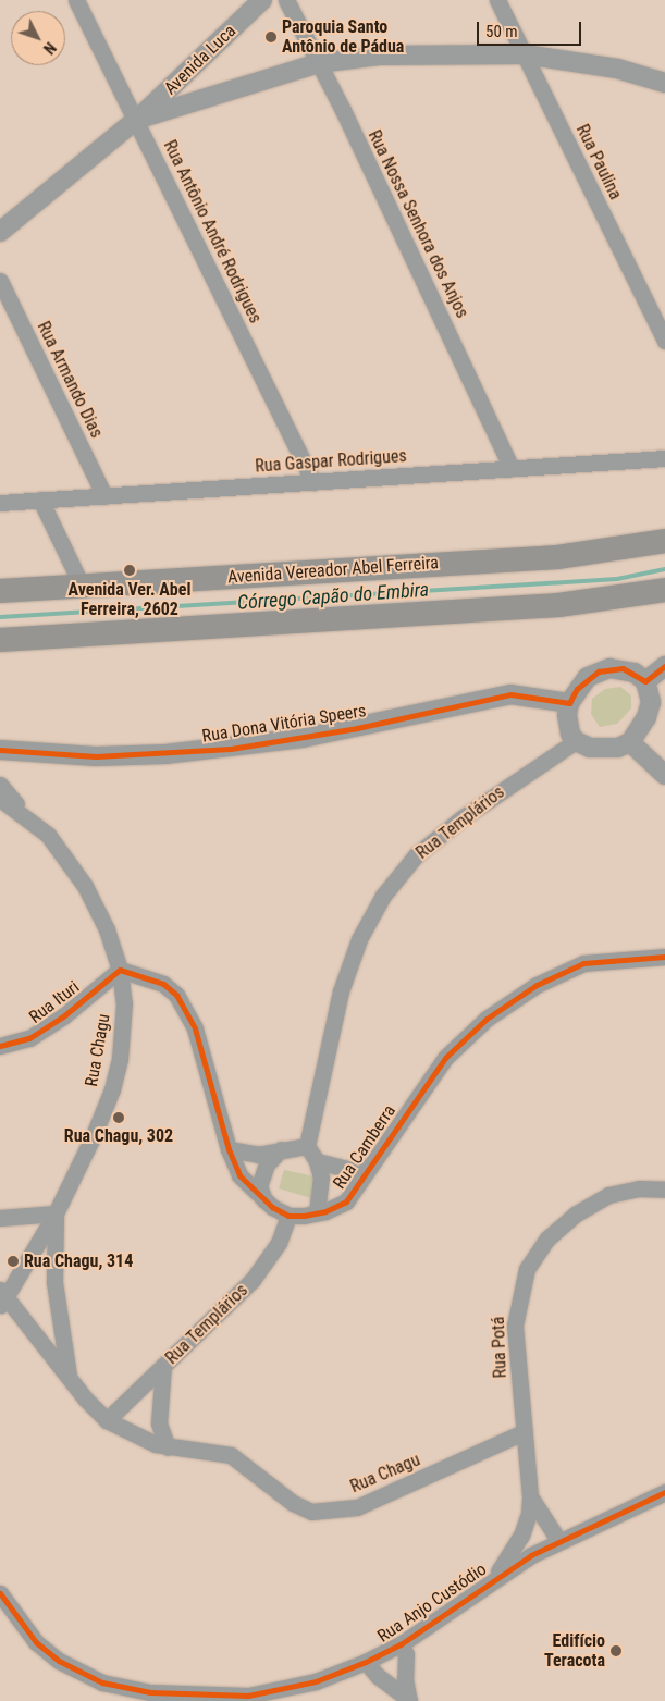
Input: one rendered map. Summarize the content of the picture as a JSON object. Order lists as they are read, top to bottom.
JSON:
{
  "streets": {
    "main road": ["Avenida Vereador Abel Ferreira"],
    "street": [
      "Avenida Luca",
      "Rua Paulina",
      "Rua Nossa Senhora dos Anjos",
      "Rua Antônio André Rodrigues",
      "Rua Armando Dias",
      "Rua Gaspar Rodrigues",
      "Rua Dona Vitória Speers",
      "Rua Templários",
      "Rua Ituri",
      "Rua Chagu",
      "Rua Camberra",
      "Rua Potá",
      "Rua Anjo Custódio"
    ]
  },
  "crossings": [
    ["Avenida Luca", "Rua Antônio André Rodrigues"],
    ["Rua Nossa Senhora dos Anjos", "Rua Gaspar Rodrigues"],
    ["Rua Antônio André Rodrigues", "Rua Gaspar Rodrigues"],
    ["Rua Armando Dias", "Rua Gaspar Rodrigues"],
    ["Rua Dona Vitória Speers", "Rua Templários"],
    ["Rua Templários", "Rua Chagu"],
    ["Rua Templários", "Rua Camberra"],
    ["Rua Ituri", "Rua Chagu"],
    ["Rua Chagu", "Rua Potá"],
    ["Rua Potá", "Rua Anjo Custódio"]
  ],
  "water": ["Córrego Capão do Embira"],
  "places": [
    "Paroquia Santo Antônio de Pádua",
    "Avenida Ver. Abel Ferreira, 2602",
    "Rua Chagu, 302",
    "Rua Chagu, 314",
    "Edifício Teracota"
  ],
  "scale_bar": "50 m",
  "north": "bottom right"
}
